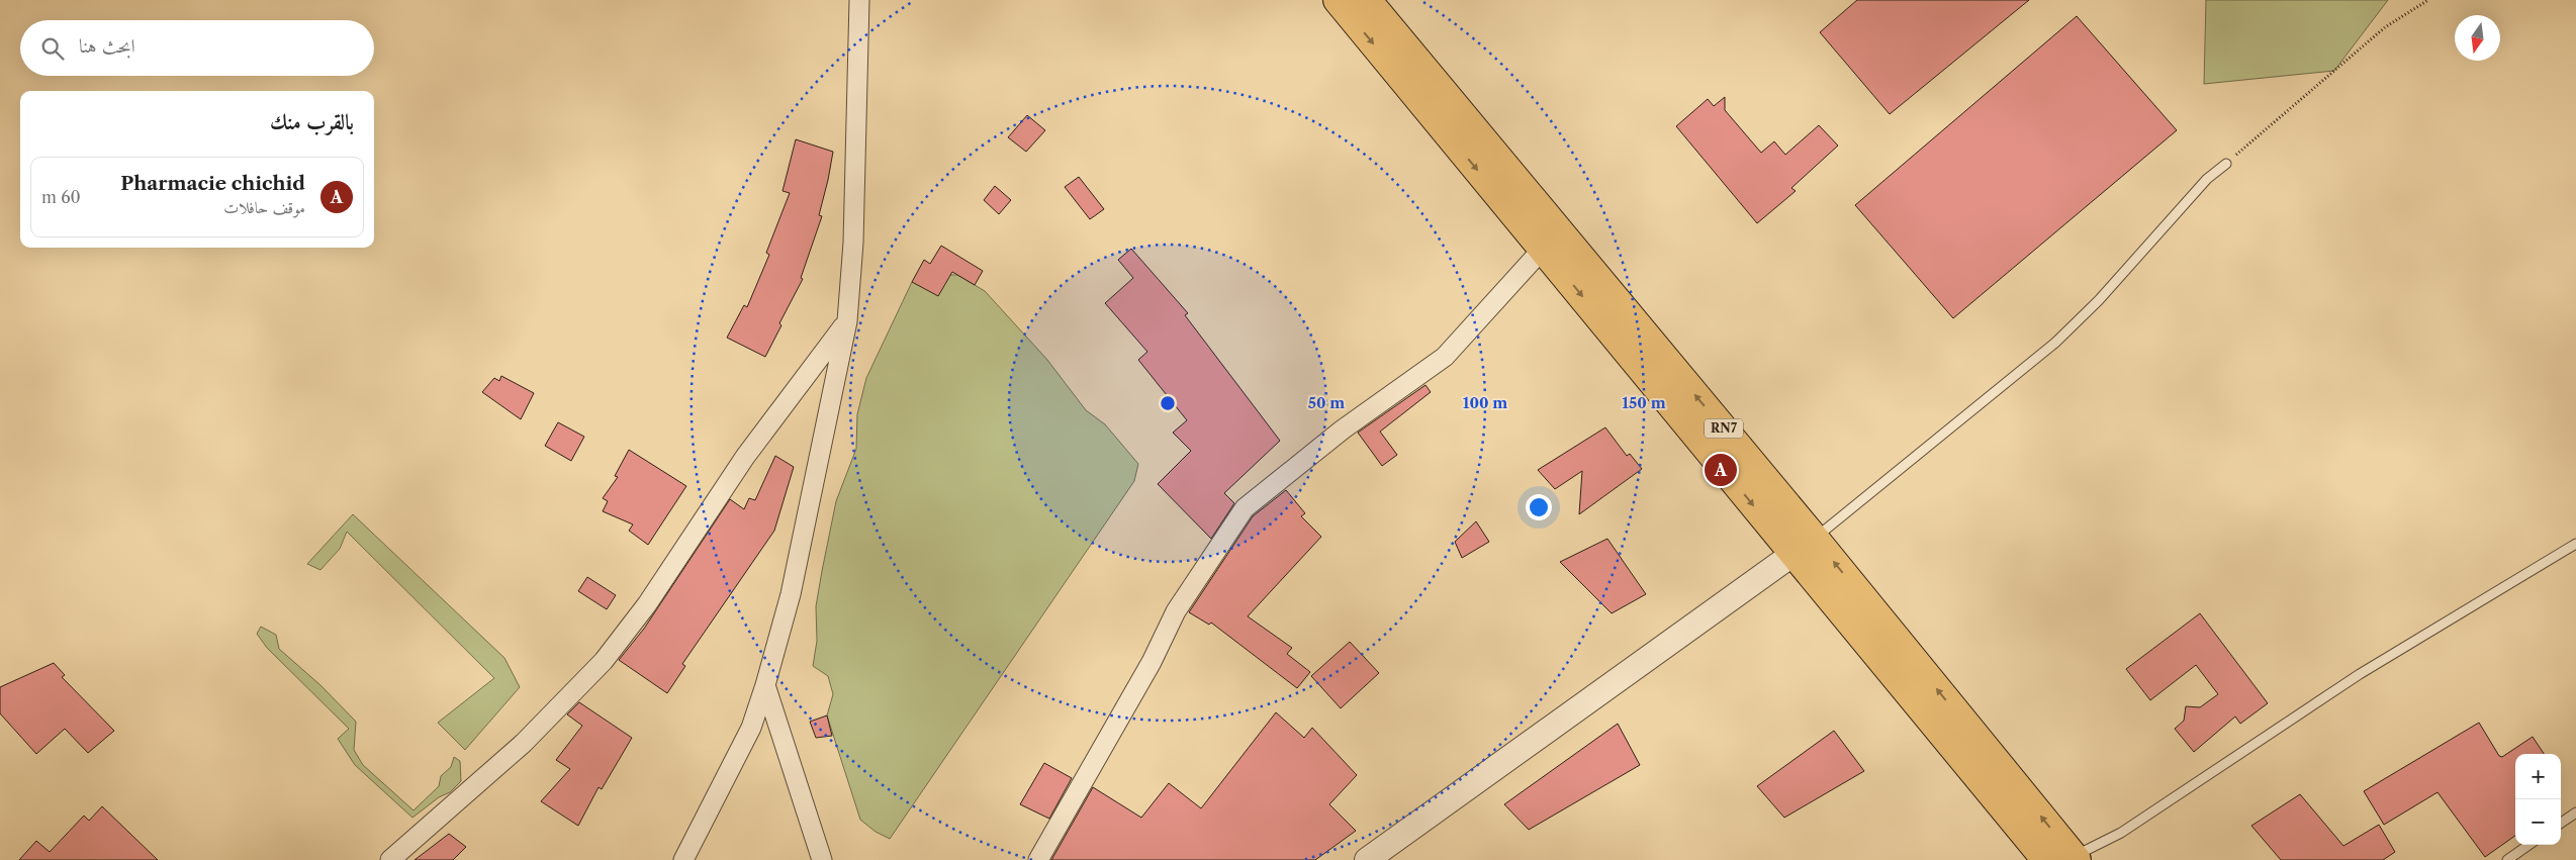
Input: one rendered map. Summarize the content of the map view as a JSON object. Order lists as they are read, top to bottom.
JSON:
{
  "streets": {
    "highway": ["RN7"]
  },
  "north": "bottom",
  "page": {
    "search": "ابحث هنا",
    "heading": "بالقرب منك",
    "list": [
      {
        "mark": "A",
        "name": "Pharmacie chichid",
        "note": "موقف حافلات",
        "value": "60 m"
      }
    ],
    "pins": "A",
    "map_buttons": ["+", "−"]
  },
  "rings": ["50 m", "100 m", "150 m"]
}
